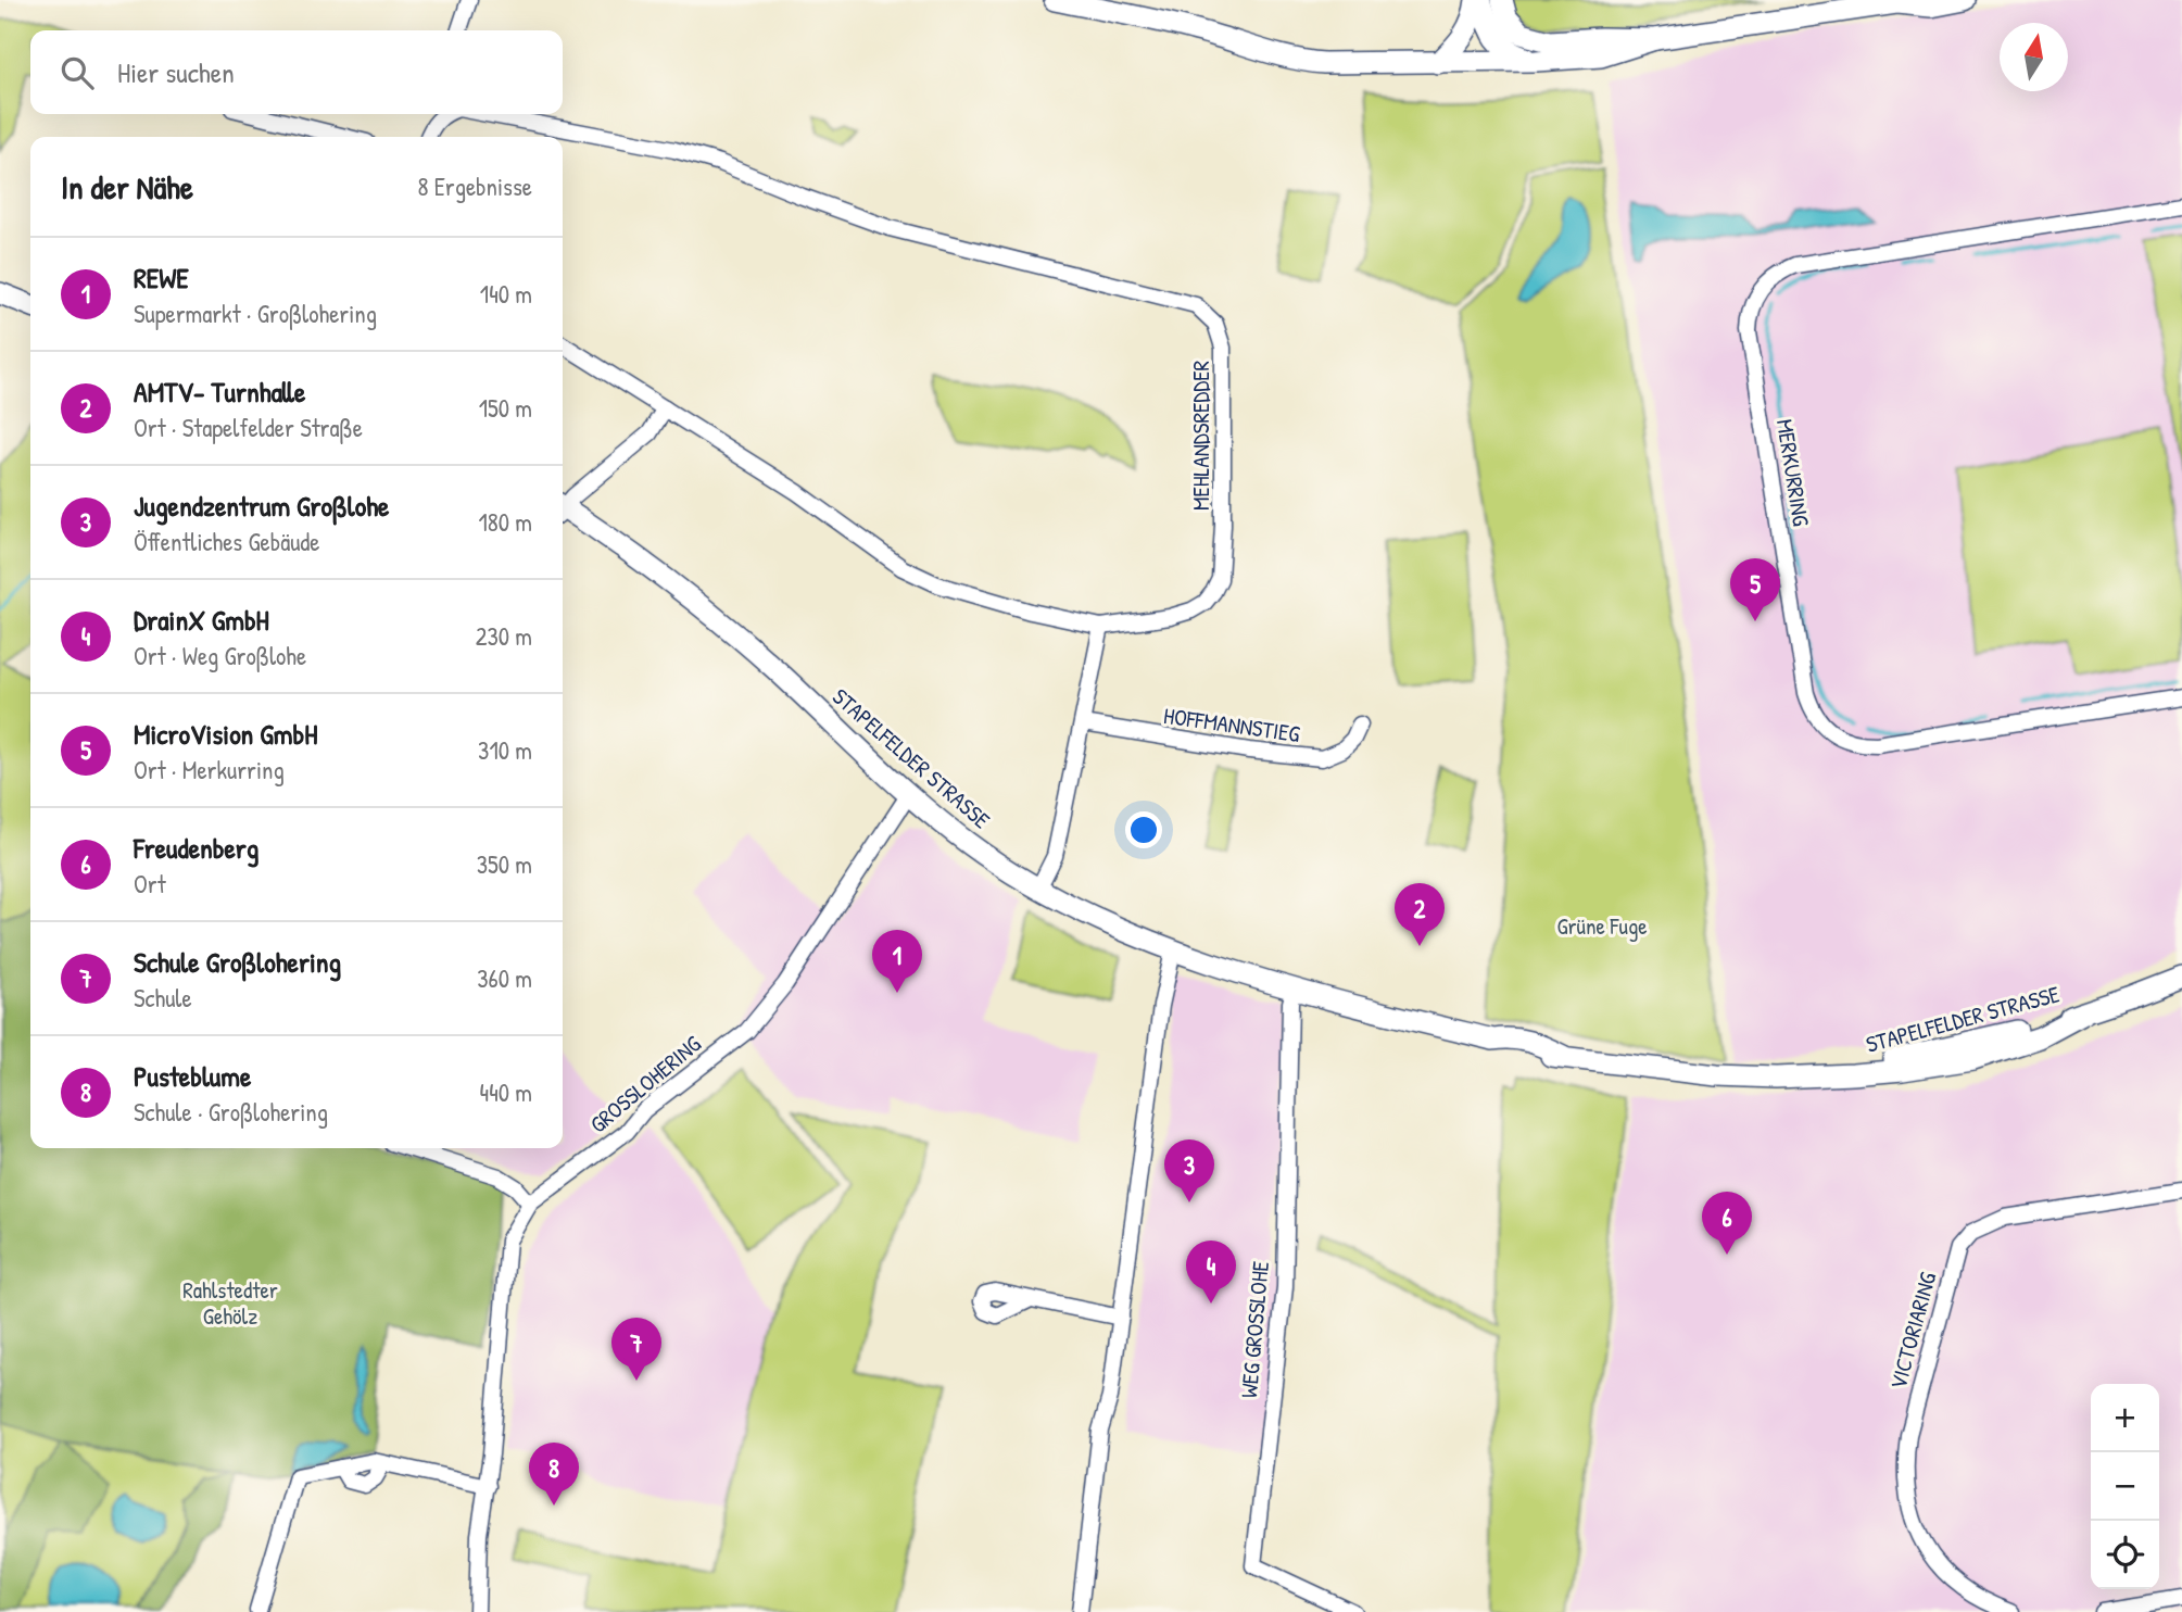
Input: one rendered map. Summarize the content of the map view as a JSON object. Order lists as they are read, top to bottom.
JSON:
{
  "streets": {
    "street": [
      "MEHLANDSREDDER",
      "MERKURRING",
      "HOFFMANNSTIEG",
      "STAPELFELDER STRASSE",
      "GROSSLOHERING",
      "WEG GROSSLOHE",
      "VICTORIARING"
    ]
  },
  "crossings": [
    ["STAPELFELDER STRASSE", "GROSSLOHERING"],
    ["STAPELFELDER STRASSE", "WEG GROSSLOHE"]
  ],
  "parks": ["Grüne Fuge", "Rahlstedter Gehölz"],
  "north": "top",
  "page": {
    "search": "Hier suchen",
    "heading": ["In der Nähe", "8 Ergebnisse"],
    "list": [
      {
        "mark": "1",
        "name": "REWE",
        "note": "Supermarkt · Großlohering",
        "value": "140 m"
      },
      {
        "mark": "2",
        "name": "AMTV- Turnhalle",
        "note": "Ort · Stapelfelder Straße",
        "value": "150 m"
      },
      {
        "mark": "3",
        "name": "Jugendzentrum Großlohe",
        "note": "Öffentliches Gebäude",
        "value": "180 m"
      },
      {
        "mark": "4",
        "name": "DrainX GmbH",
        "note": "Ort · Weg Großlohe",
        "value": "230 m"
      },
      {
        "mark": "5",
        "name": "MicroVision GmbH",
        "note": "Ort · Merkurring",
        "value": "310 m"
      },
      {
        "mark": "6",
        "name": "Freudenberg",
        "note": "Ort",
        "value": "350 m"
      },
      {
        "mark": "7",
        "name": "Schule Großlohering",
        "note": "Schule",
        "value": "360 m"
      },
      {
        "mark": "8",
        "name": "Pusteblume",
        "note": "Schule · Großlohering",
        "value": "440 m"
      }
    ],
    "pins": [
      "5",
      "2",
      "1",
      "3",
      "6",
      "4",
      "7",
      "8"
    ],
    "map_buttons": ["+", "−"]
  }
}
